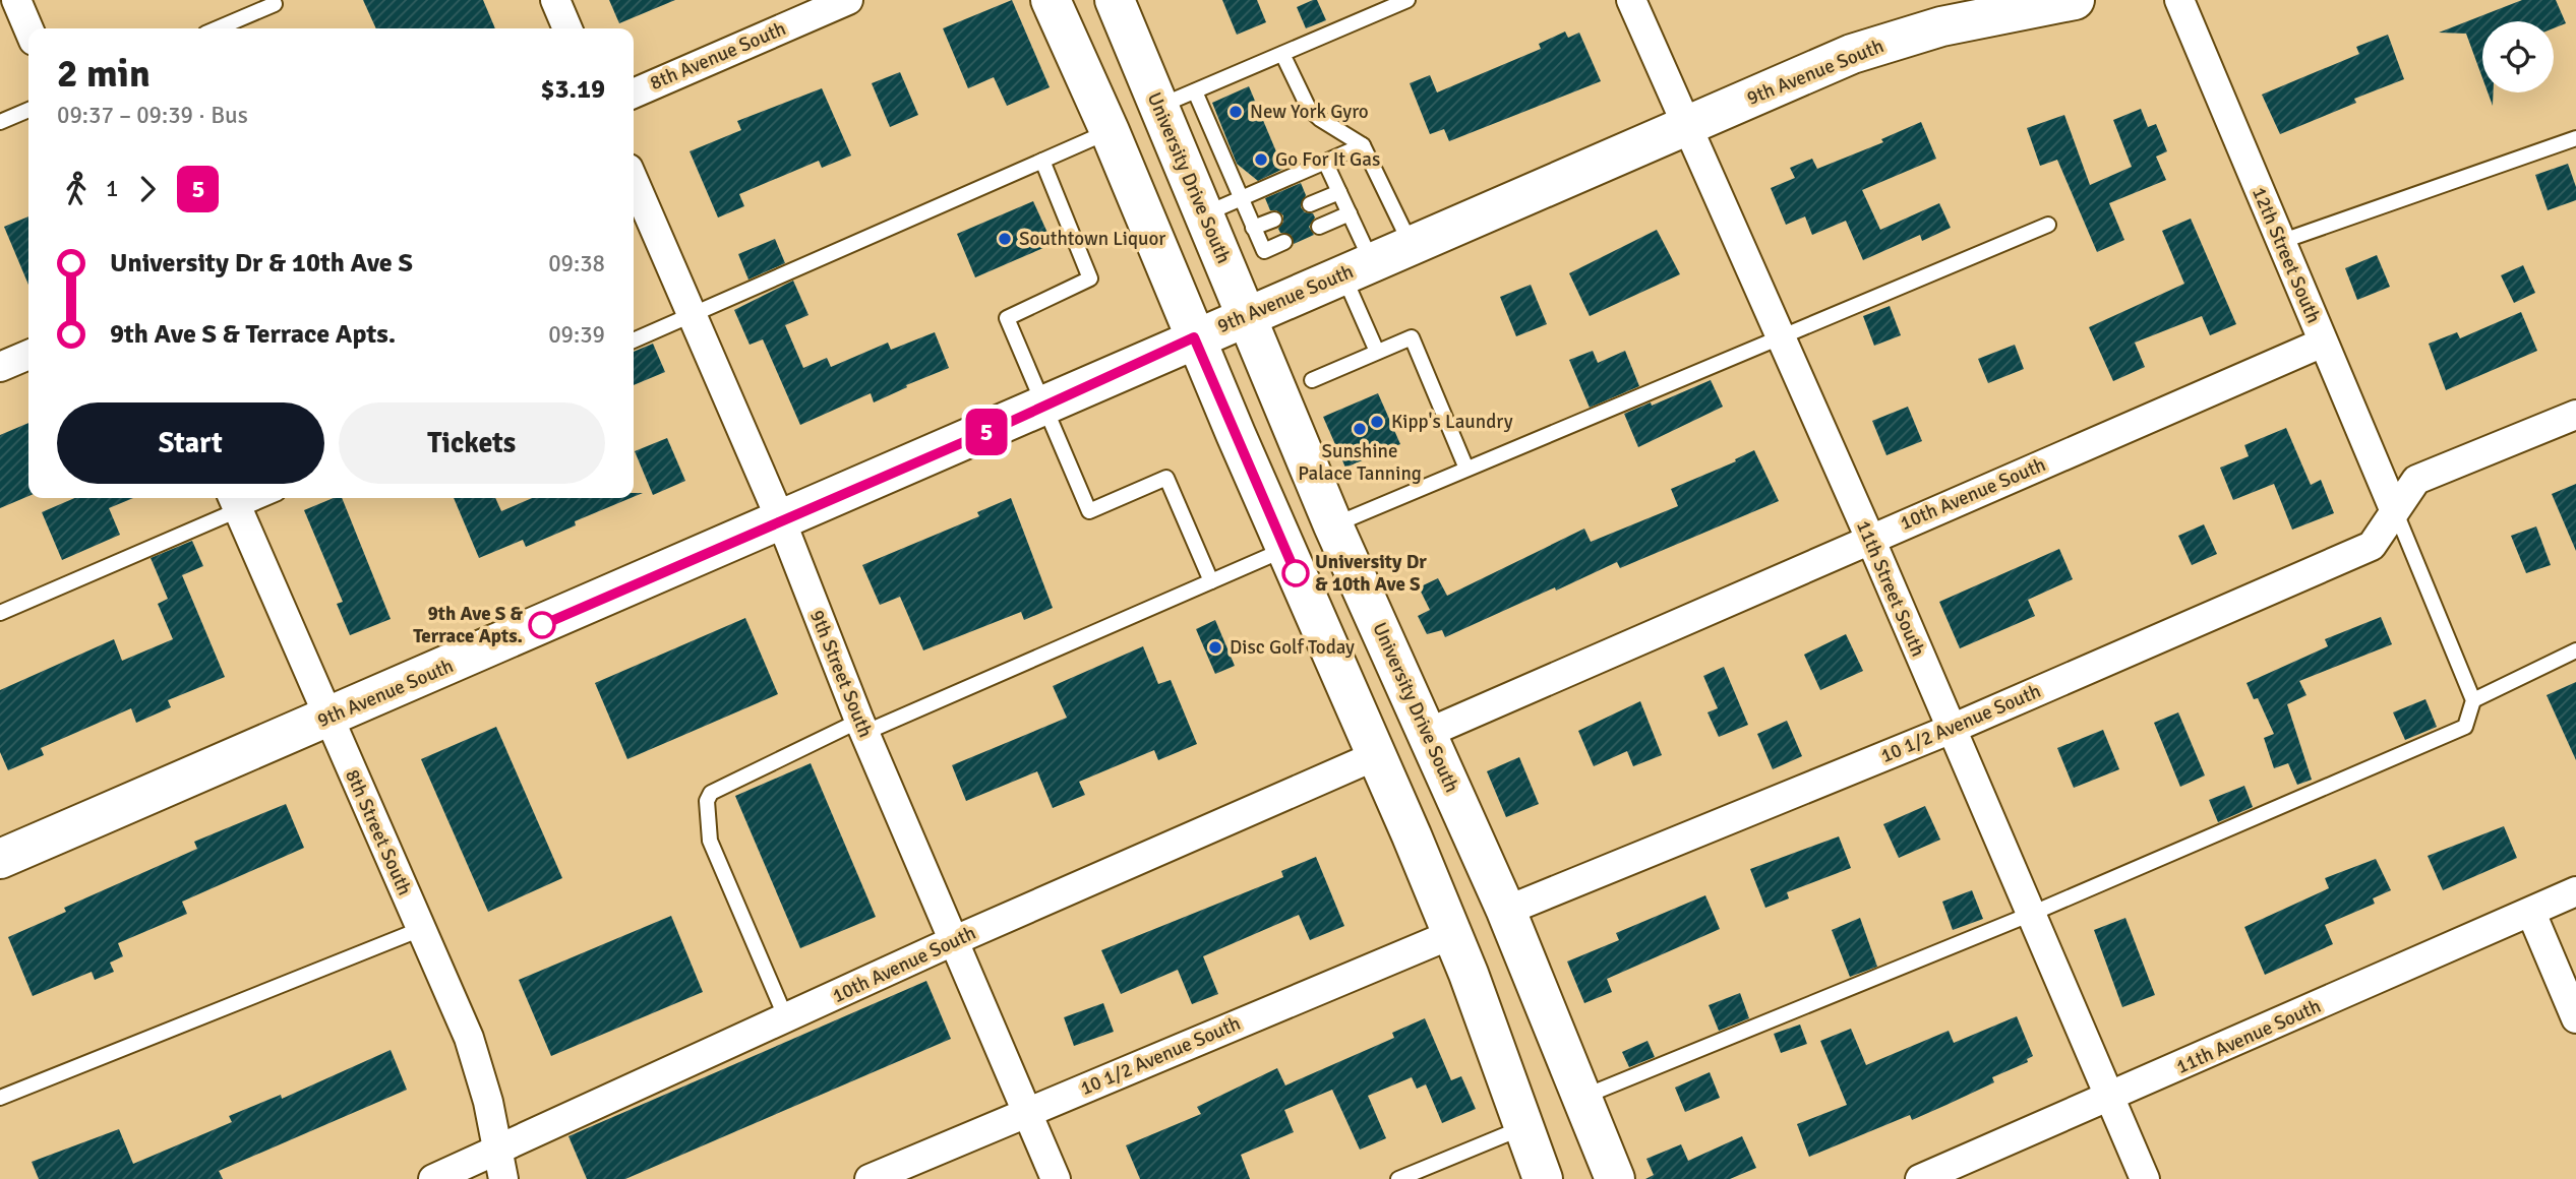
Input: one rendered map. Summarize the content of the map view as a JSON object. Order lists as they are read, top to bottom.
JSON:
{
  "streets": {
    "main road": ["9th Avenue South", "University Drive South"],
    "street": [
      "8th Avenue South",
      "12th Street South",
      "10th Avenue South",
      "11th Street South",
      "9th Street South",
      "10 1/2 Avenue South",
      "8th Street South",
      "11th Avenue South"
    ]
  },
  "crossings": [
    ["9th Avenue South", "University Drive South"],
    ["9th Avenue South", "11th Street South"],
    ["9th Avenue South", "9th Street South"],
    ["9th Avenue South", "8th Street South"],
    ["University Drive South", "10th Avenue South"],
    ["University Drive South", "10 1/2 Avenue South"],
    ["12th Street South", "10th Avenue South"],
    ["12th Street South", "10 1/2 Avenue South"],
    ["10th Avenue South", "11th Street South"],
    ["10th Avenue South", "9th Street South"],
    ["10th Avenue South", "8th Street South"],
    ["11th Street South", "10 1/2 Avenue South"],
    ["11th Street South", "11th Avenue South"],
    ["9th Street South", "10 1/2 Avenue South"]
  ],
  "places": [
    "New York Gyro",
    "Go For It Gas",
    "Southtown Liquor",
    "Kipp's Laundry",
    "Sunshine Palace Tanning",
    "University Dr & 10th Ave S",
    "9th Ave S & Terrace Apts.",
    "Disc Golf Today"
  ],
  "lines": ["bus line 5"],
  "page": {
    "on_map": "5",
    "heading": ["2 min", "09:37 – 09:39 · Bus", "$3.19"],
    "legs": ["1", "5"],
    "list": [
      {
        "name": "University Dr & 10th Ave S",
        "value": "09:38"
      },
      {
        "name": "9th Ave S & Terrace Apts.",
        "value": "09:39"
      }
    ],
    "buttons": ["Start", "Tickets"]
  }
}
